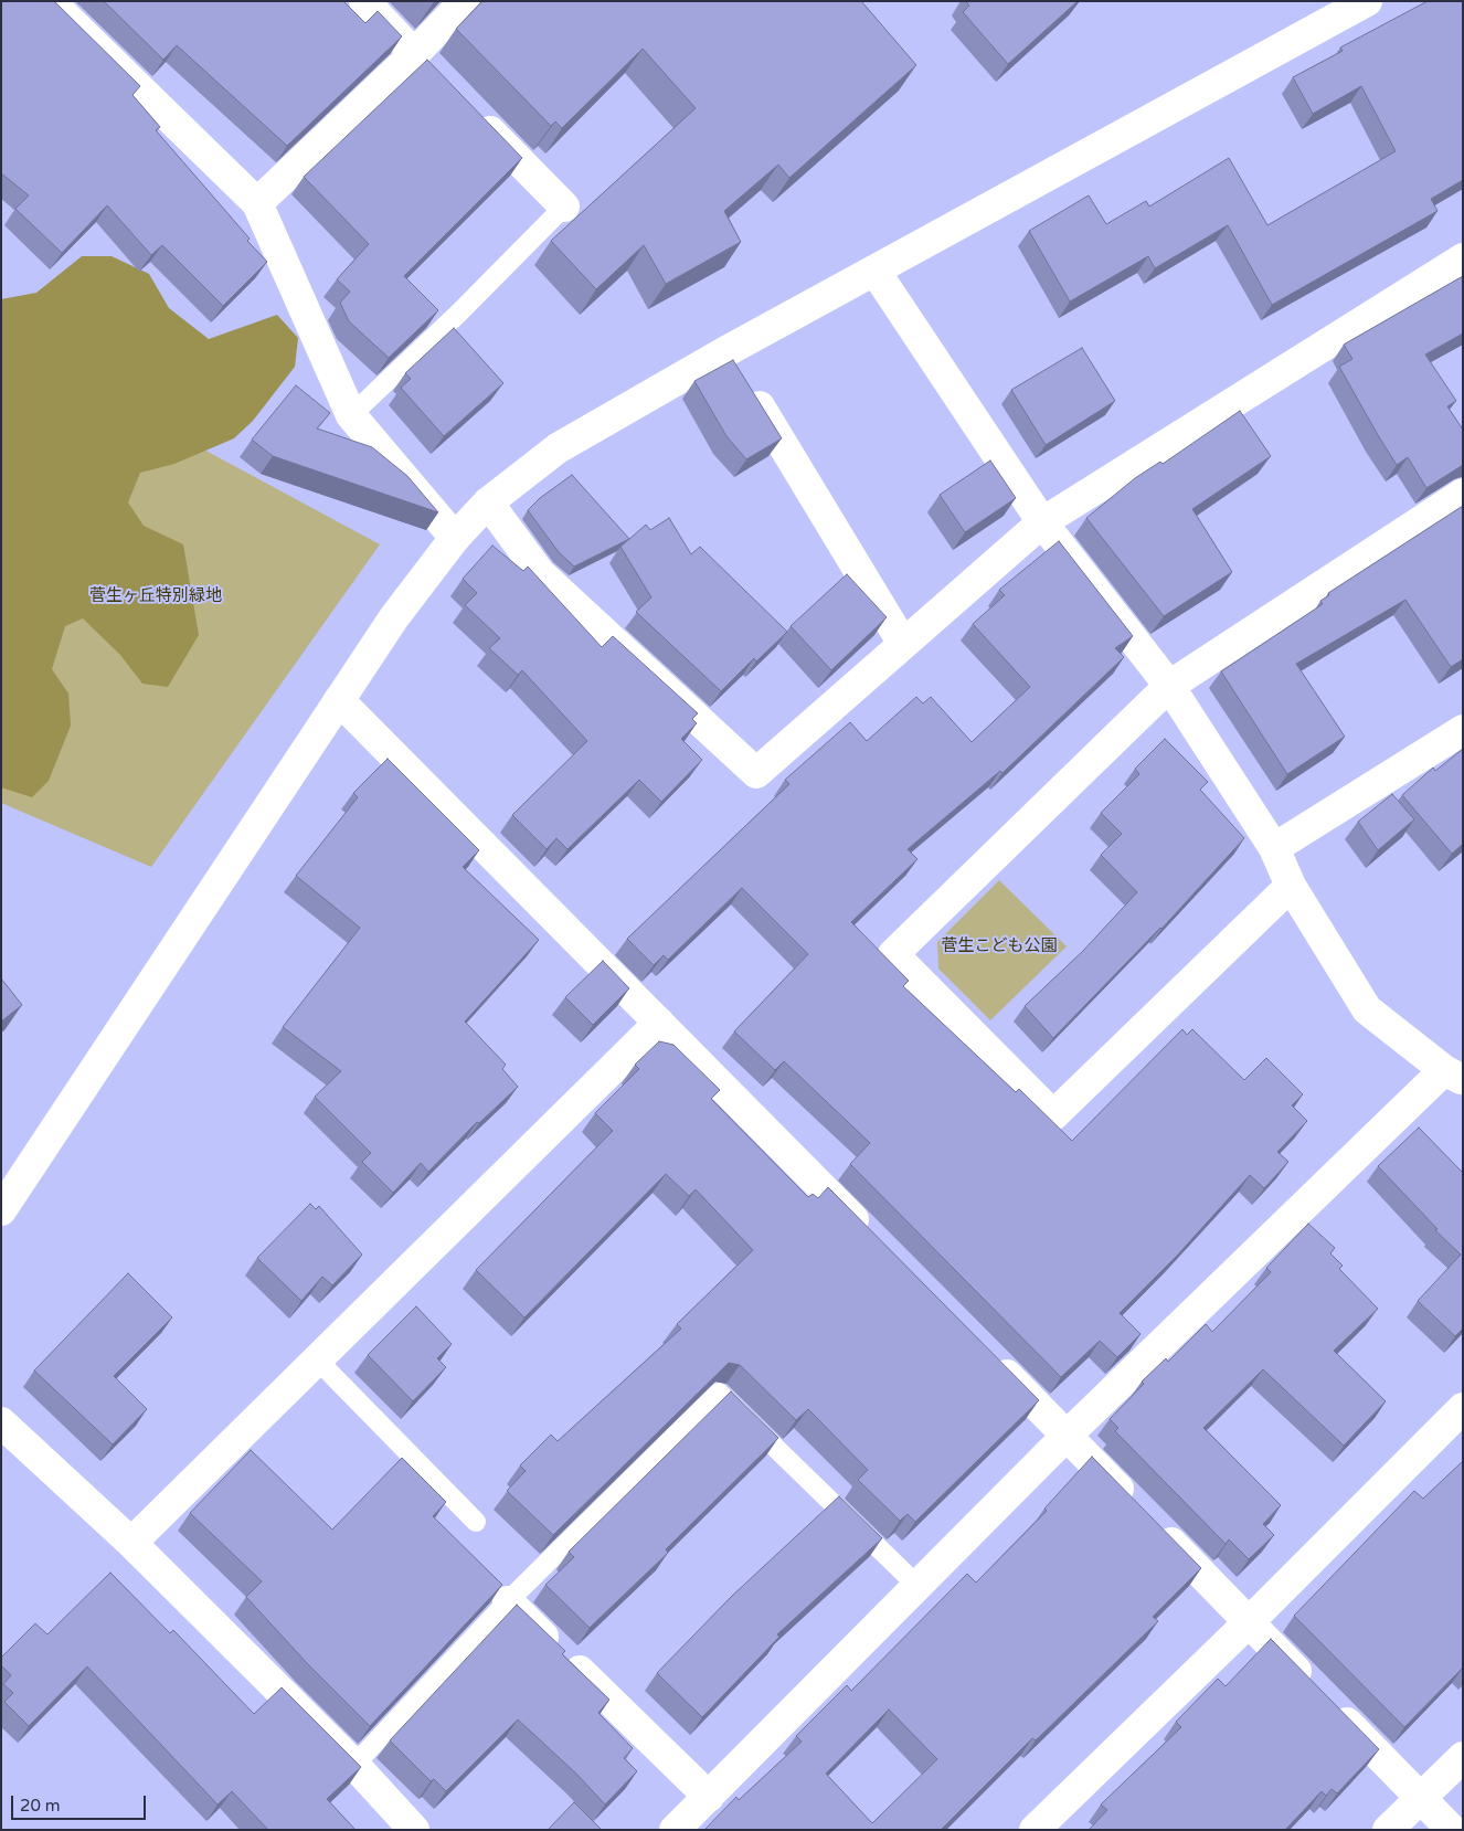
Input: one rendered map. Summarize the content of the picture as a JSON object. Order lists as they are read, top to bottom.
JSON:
{
  "parks": ["菅生ヶ丘特別緑地", "菅生こども公園"],
  "scale_bar": "20 m"
}
